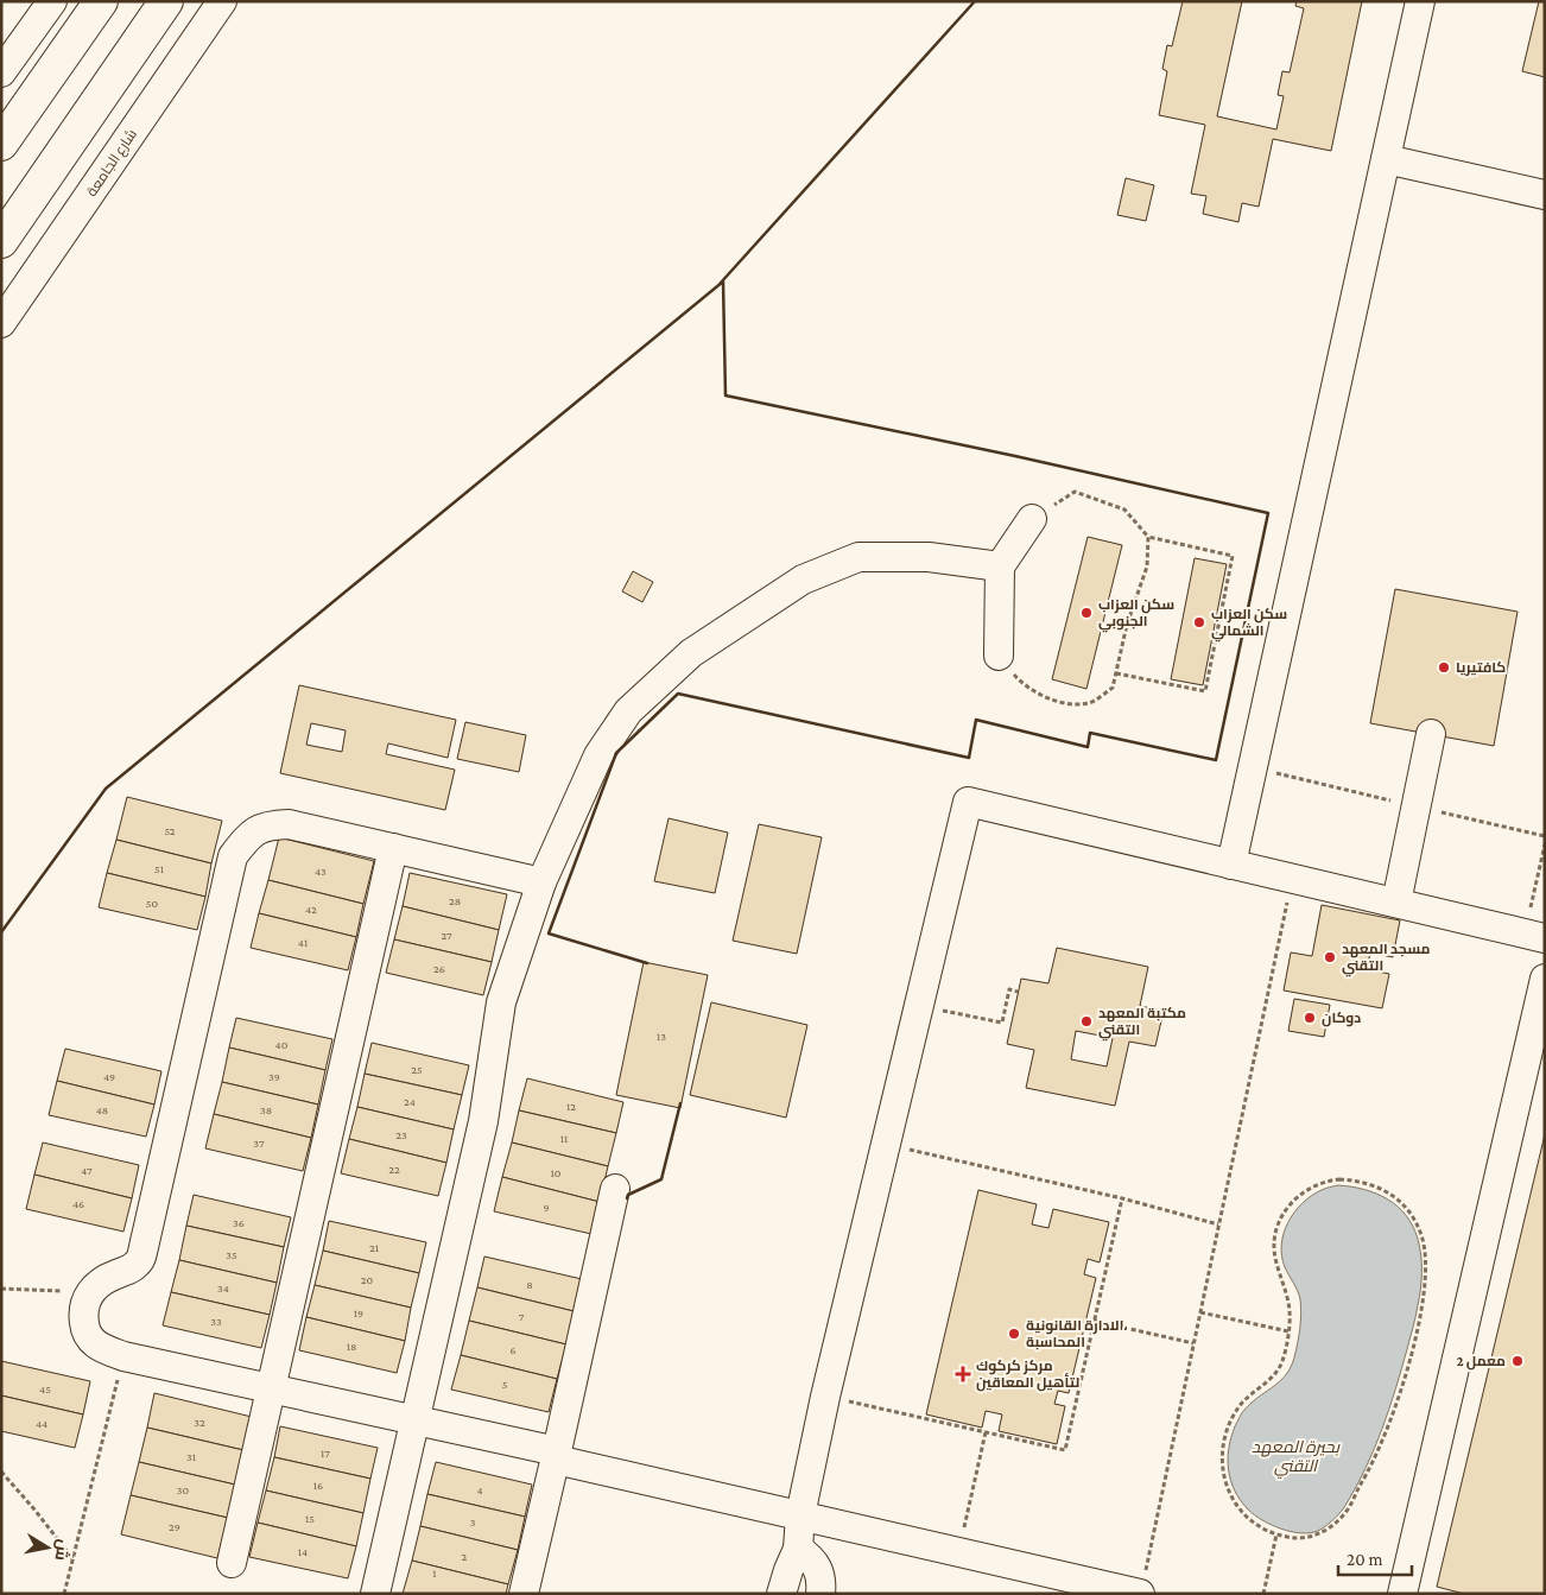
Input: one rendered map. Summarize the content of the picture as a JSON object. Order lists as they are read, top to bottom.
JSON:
{
  "streets": {
    "street": ["شارع الجامعة"]
  },
  "water": ["بحيرة المعهد التقني"],
  "places": {
    "other": [
      "سكن العزاب الجنوبي",
      "سكن العزاب الشمالي",
      "کافتیریا",
      "مسجد المعهد التقني",
      "دوکان",
      "مكتبة المعهد التقني",
      "الادارة القانونية، المحاسبة",
      "معمل 2"
    ],
    "health": ["مركز كركوك لتأهيل المعاقين"]
  },
  "house_numbers": [
    "52",
    "51",
    "43",
    "28",
    "50",
    "42",
    "27",
    "41",
    "26",
    "13",
    "40",
    "25",
    "49",
    "39",
    "24",
    "12",
    "48",
    "38",
    "23",
    "11",
    "37",
    "22",
    "47",
    "10",
    "46",
    "9",
    "36",
    "21",
    "35",
    "20",
    "8",
    "34",
    "19",
    "7",
    "33",
    "18",
    "6",
    "5",
    "45",
    "32",
    "44",
    "17",
    "31",
    "16",
    "30",
    "4",
    "15",
    "3",
    "29",
    "14",
    "2",
    "1"
  ],
  "scale_bar": "20 m",
  "north": "right"
}
